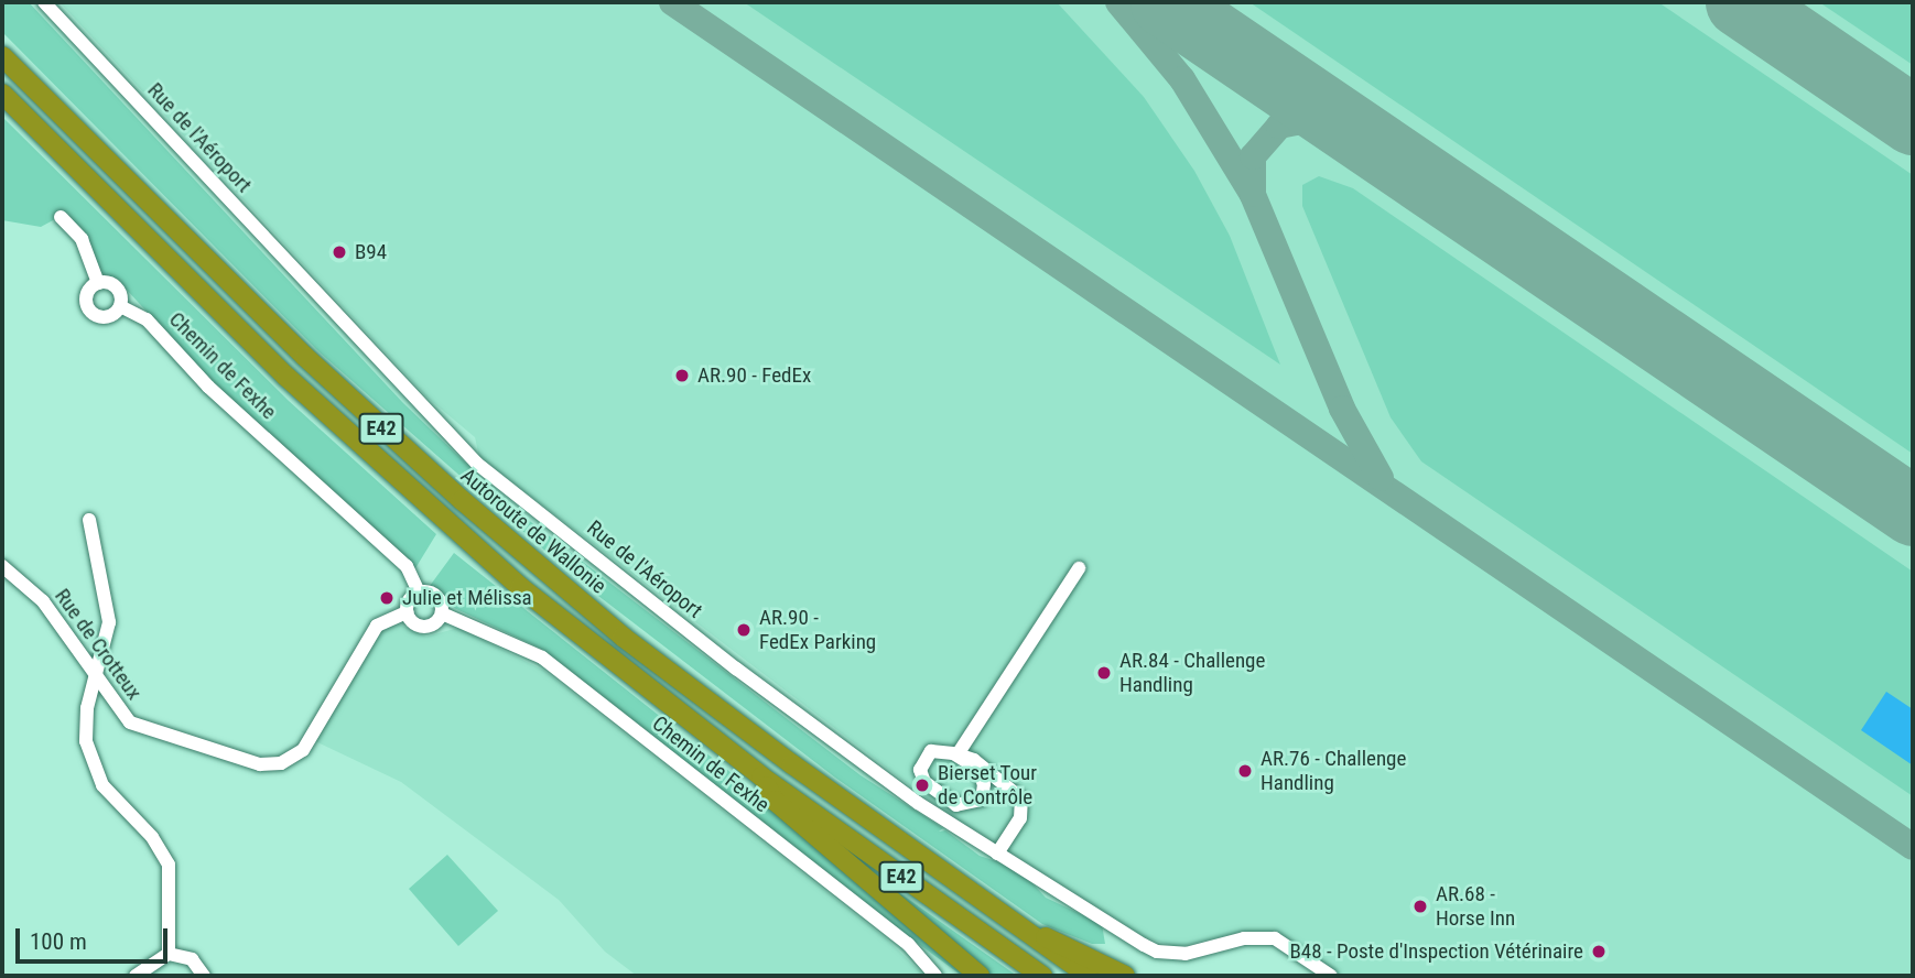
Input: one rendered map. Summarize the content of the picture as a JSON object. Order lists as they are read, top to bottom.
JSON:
{
  "streets": {
    "highway": ["E42", "Autoroute de Wallonie"],
    "street": ["Rue de l'Aéroport", "Chemin de Fexhe", "Rue de Crotteux"]
  },
  "crossings": [
    ["Chemin de Fexhe", "Rue de Crotteux"]
  ],
  "places": [
    "B94",
    "AR.90 - FedEx",
    "Julie et Mélissa",
    "AR.90 - FedEx Parking",
    "AR.84 - Challenge Handling",
    "AR.76 - Challenge Handling",
    "Bierset Tour de Contrôle",
    "AR.68 - Horse Inn",
    "B48 - Poste d'Inspection Vétérinaire"
  ],
  "scale_bar": "100 m"
}
